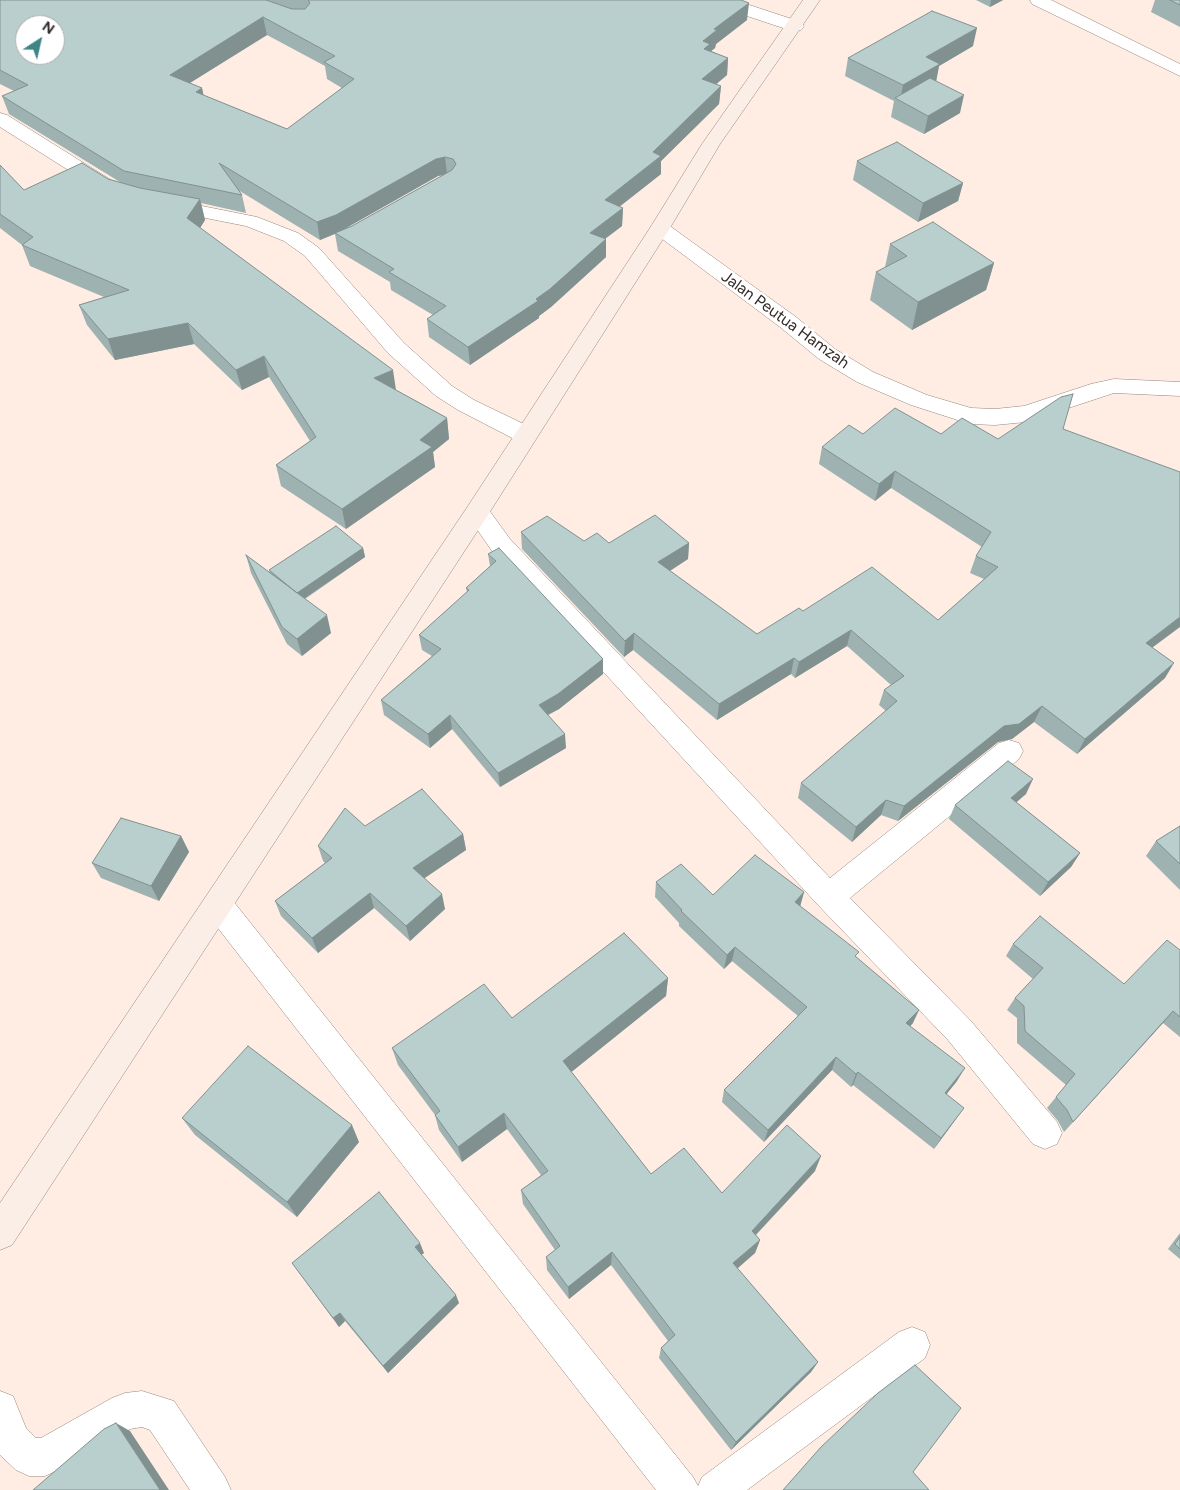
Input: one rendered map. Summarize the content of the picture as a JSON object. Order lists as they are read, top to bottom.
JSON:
{
  "streets": {
    "street": ["Jalan Peutua Hamzah"]
  },
  "north": "top right"
}
